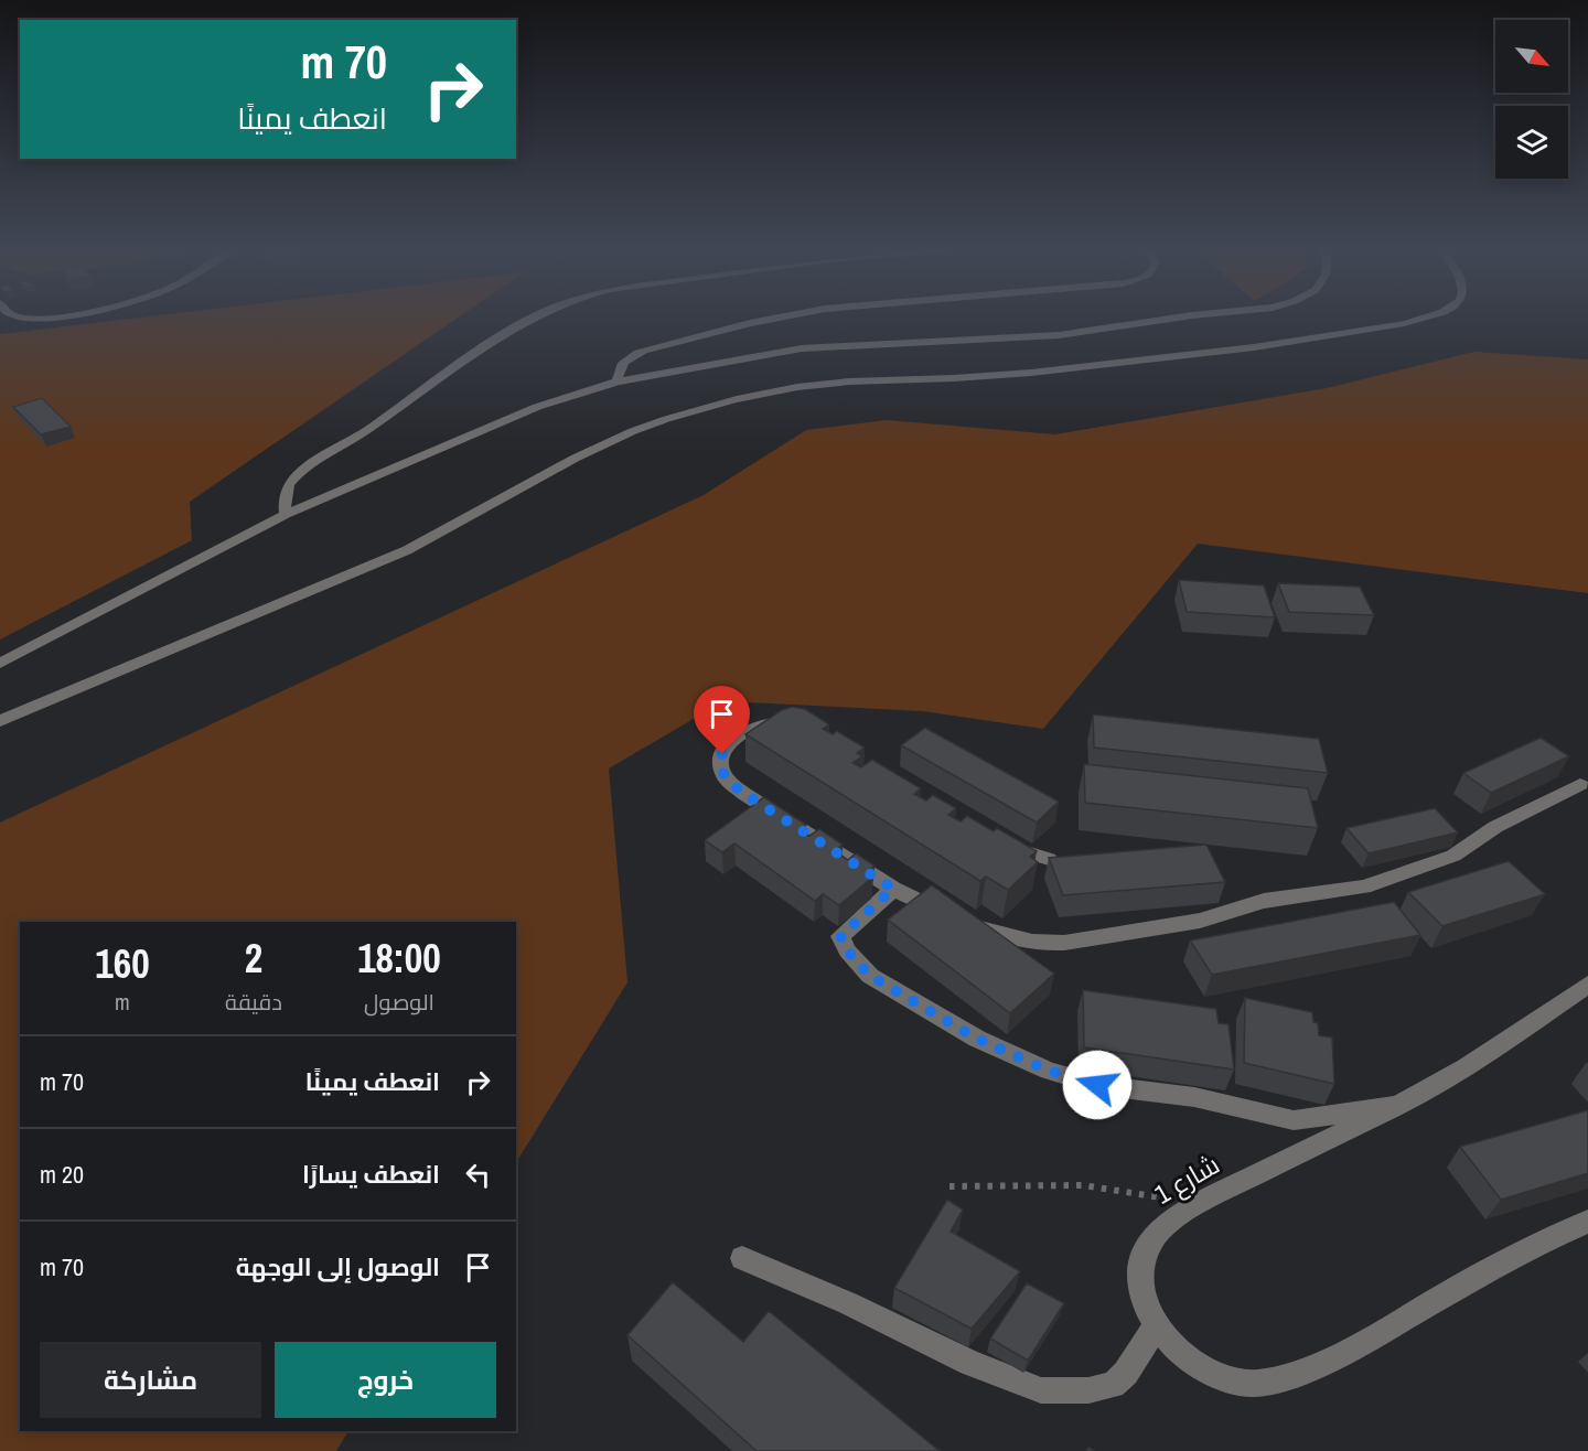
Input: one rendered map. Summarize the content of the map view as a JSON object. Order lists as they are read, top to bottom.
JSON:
{
  "streets": {
    "street": ["شارع 1"]
  },
  "north": "bottom right",
  "page": {
    "turn": ["70 m", "انعطف يمينًا"],
    "eta": [
      "18:00",
      "الوصول",
      "2",
      "دقيقة",
      "160",
      "m"
    ],
    "list": [
      {
        "name": "انعطف يمينًا",
        "value": "70 m"
      },
      {
        "name": "انعطف يسارًا",
        "value": "20 m"
      },
      {
        "name": "الوصول إلى الوجهة",
        "value": "70 m"
      }
    ],
    "buttons": ["خروج", "مشاركة"]
  }
}
